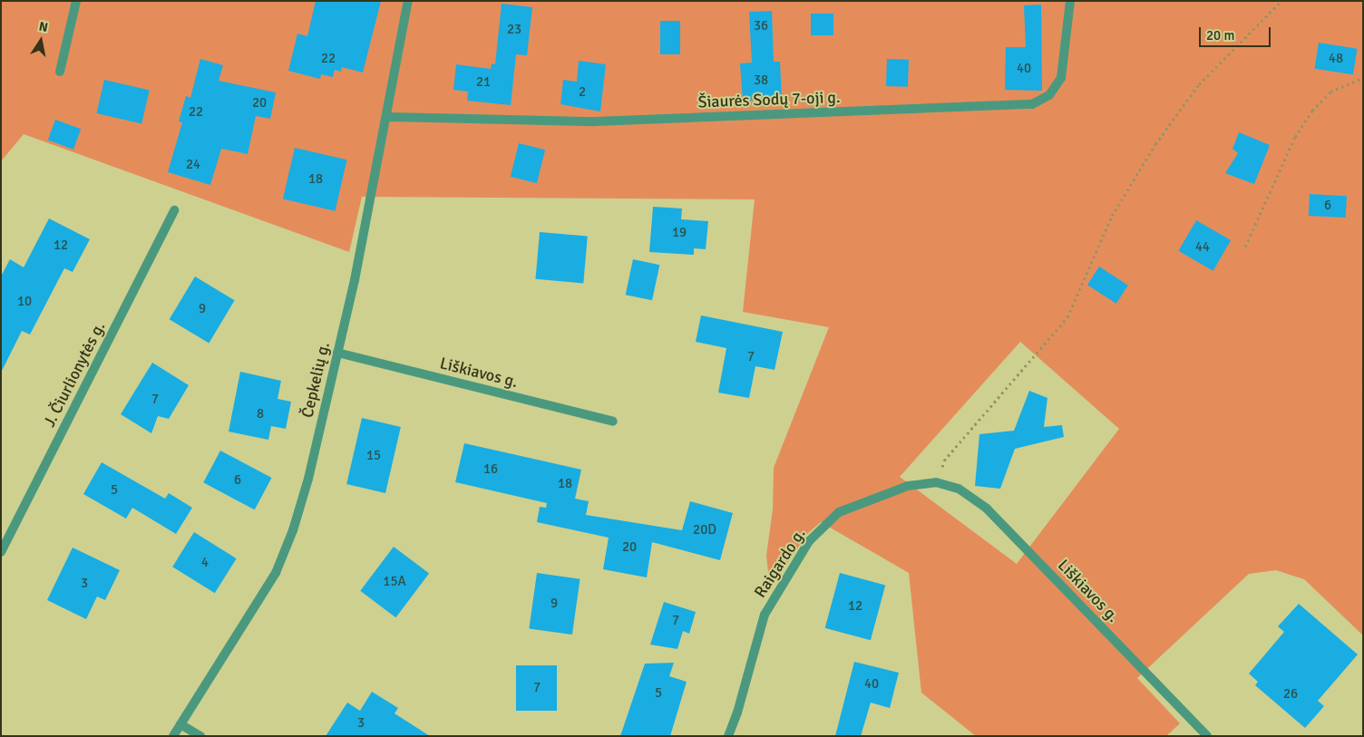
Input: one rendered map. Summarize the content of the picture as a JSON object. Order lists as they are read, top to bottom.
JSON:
{
  "streets": {
    "street": [
      "Šiaurės Sodų 7-oji g.",
      "Liškiavos g.",
      "J. Čiurlionytės g.",
      "Čepkelių g.",
      "Raigardo g."
    ]
  },
  "crossings": [
    ["Šiaurės Sodų 7-oji g.", "Čepkelių g."],
    ["Liškiavos g.", "Čepkelių g."],
    ["Liškiavos g.", "Raigardo g."]
  ],
  "house_numbers": [
    "36",
    "23",
    "22",
    "48",
    "40",
    "38",
    "21",
    "2",
    "20",
    "22",
    "24",
    "18",
    "6",
    "19",
    "12",
    "44",
    "10",
    "9",
    "7",
    "7",
    "8",
    "15",
    "16",
    "6",
    "18",
    "5",
    "20D",
    "20",
    "4",
    "15A",
    "3",
    "9",
    "12",
    "7",
    "40",
    "7",
    "5",
    "26",
    "3"
  ],
  "scale_bar": "20 m",
  "north": "top"
}
